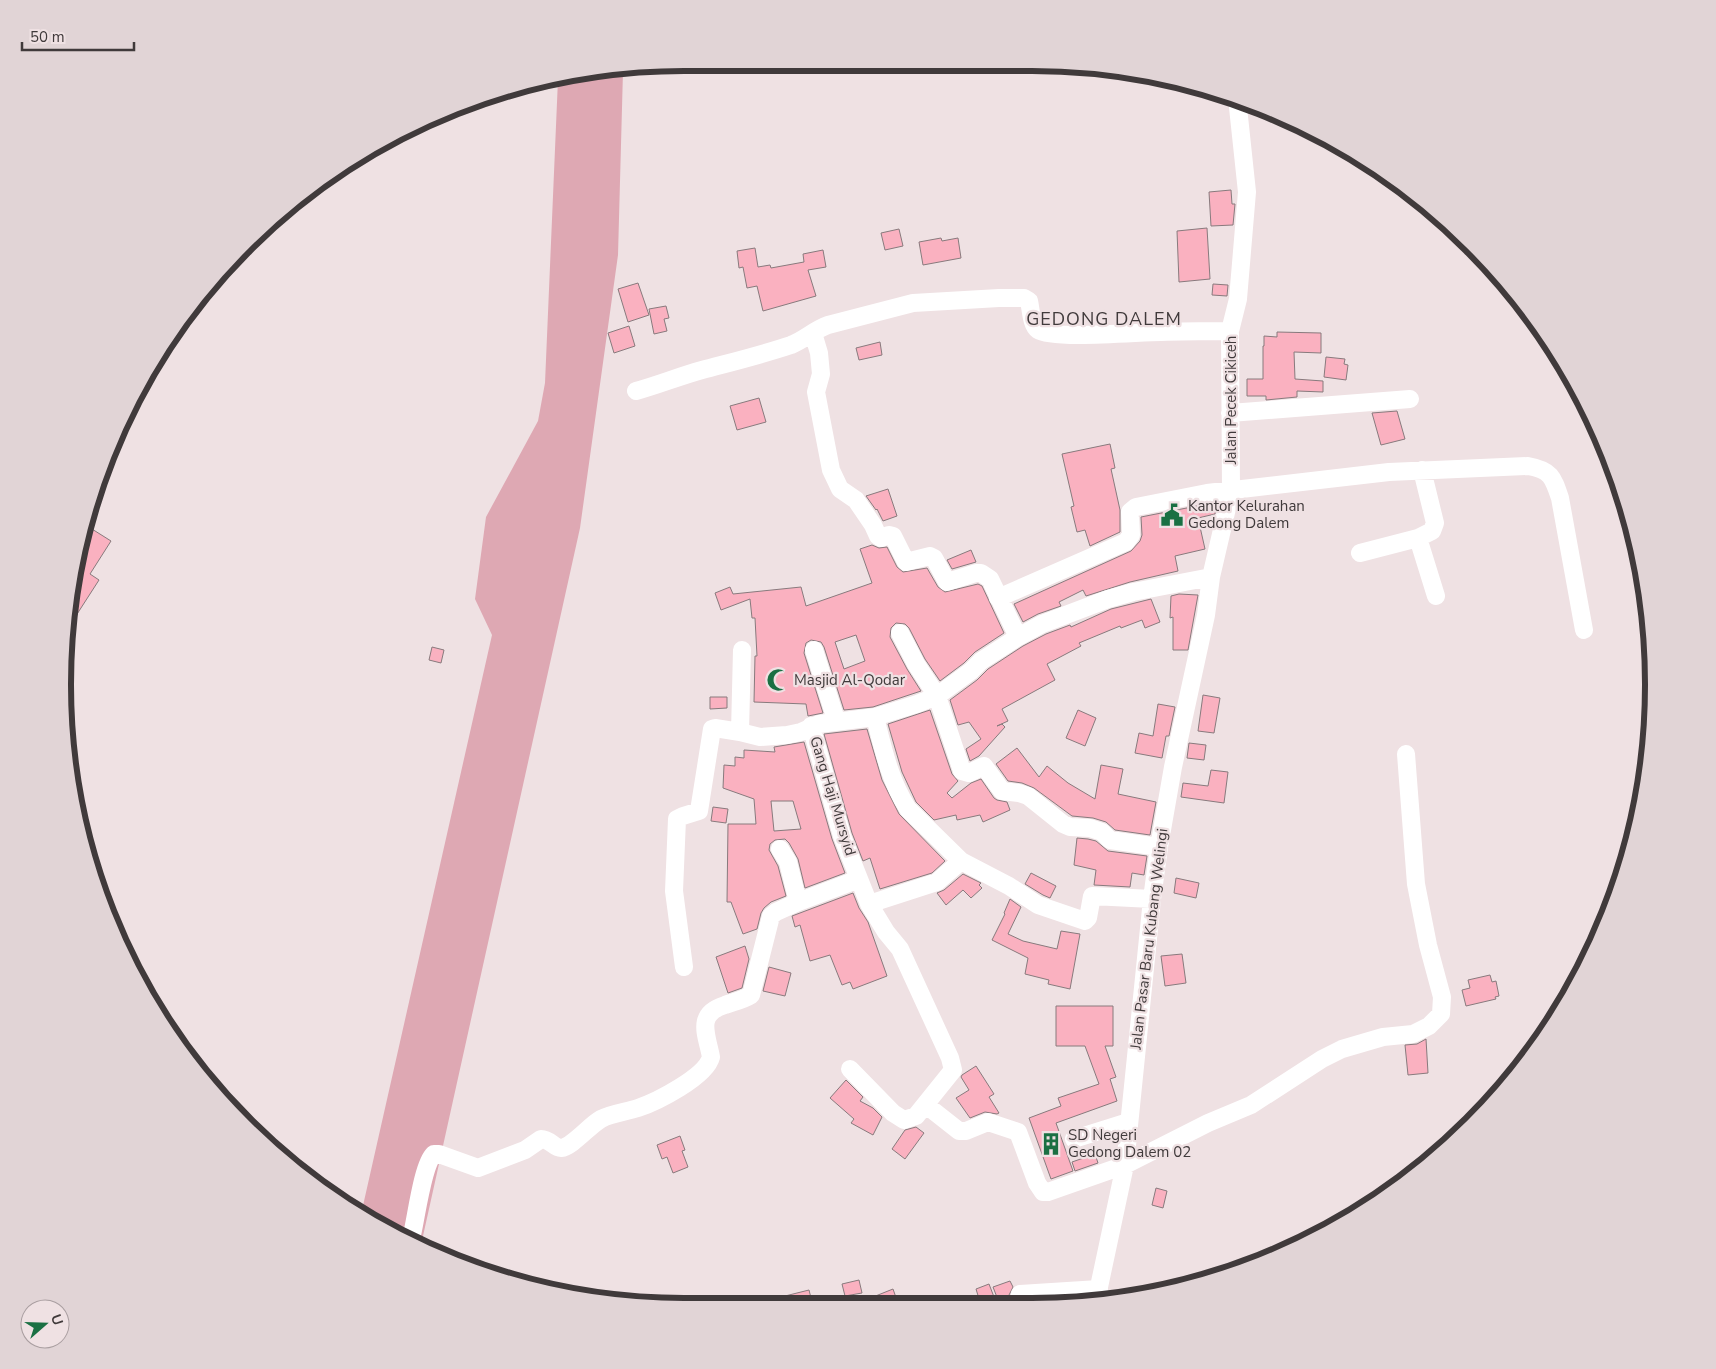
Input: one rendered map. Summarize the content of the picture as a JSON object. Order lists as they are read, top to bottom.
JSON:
{
  "streets": {
    "street": ["Jalan Pecek Cikiceh", "Gang Haji Mursyid", "Jalan Pasar Baru Kubang Welingi"]
  },
  "crossings": [
    ["Jalan Pecek Cikiceh", "Gang Haji Mursyid"],
    ["Jalan Pecek Cikiceh", "Jalan Pasar Baru Kubang Welingi"],
    ["Gang Haji Mursyid", "Jalan Pasar Baru Kubang Welingi"]
  ],
  "districts": ["GEDONG DALEM"],
  "places": {
    "public building": ["Kantor Kelurahan Gedong Dalem"],
    "mosque": ["Masjid Al-Qodar"],
    "building": ["SD Negeri Gedong Dalem 02"]
  },
  "scale_bar": "50 m",
  "north": "right"
}
